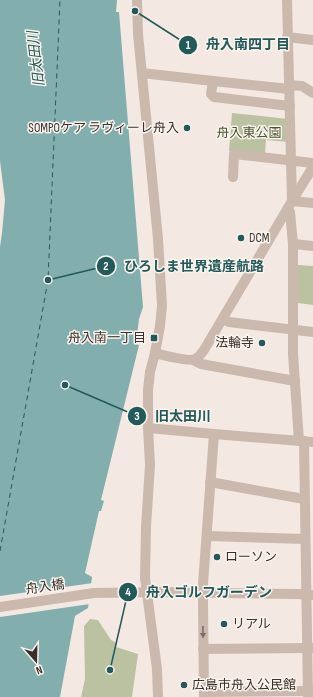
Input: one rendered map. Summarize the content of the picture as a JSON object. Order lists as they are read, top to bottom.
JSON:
{
  "streets": {
    "street": ["舟入橋"]
  },
  "water": ["旧太田川"],
  "parks": ["舟入東公園"],
  "places": {
    "other": [
      "舟入南四丁目",
      "SOMPOケア ラヴィーレ舟入",
      "DCM",
      "ひろしま世界遺産航路",
      "法輪寺",
      "旧太田川",
      "ローソン",
      "リアル",
      "舟入ゴルフガーデン",
      "広島市舟入公民館"
    ],
    "transit": ["舟入南一丁目"]
  },
  "north": "bottom"
}
